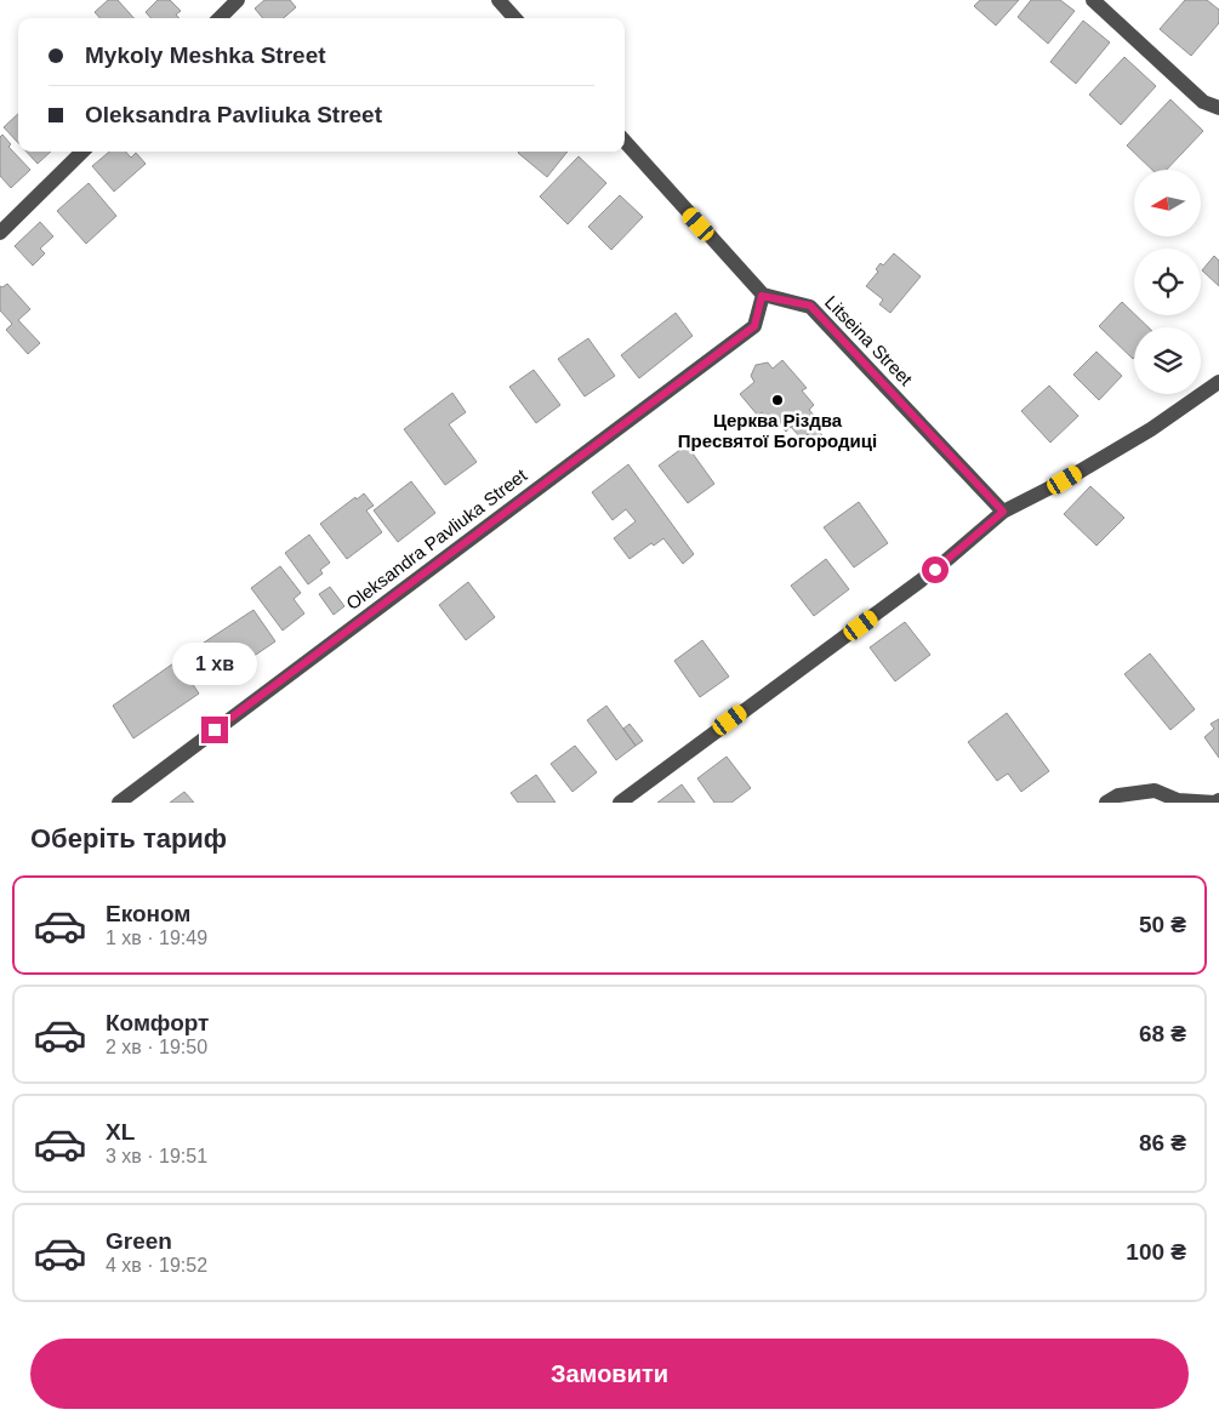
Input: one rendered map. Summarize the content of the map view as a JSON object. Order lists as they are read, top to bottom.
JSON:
{
  "streets": {
    "street": ["Litseina Street", "Oleksandra Pavliuka Street"]
  },
  "crossings": [
    ["Litseina Street", "Oleksandra Pavliuka Street"]
  ],
  "places": ["Церква Різдва Пресвятої Богородиці"],
  "north": "left",
  "page": {
    "banner": ["Mykoly Meshka Street", "Oleksandra Pavliuka Street"],
    "bubble": "1 хв",
    "heading": "Оберіть тариф",
    "list": [
      {
        "name": "Економ",
        "note": "1 хв · 19:49",
        "value": "50 ₴"
      },
      {
        "name": "Комфорт",
        "note": "2 хв · 19:50",
        "value": "68 ₴"
      },
      {
        "name": "XL",
        "note": "3 хв · 19:51",
        "value": "86 ₴"
      },
      {
        "name": "Green",
        "note": "4 хв · 19:52",
        "value": "100 ₴"
      }
    ],
    "buttons": "Замовити"
  }
}
